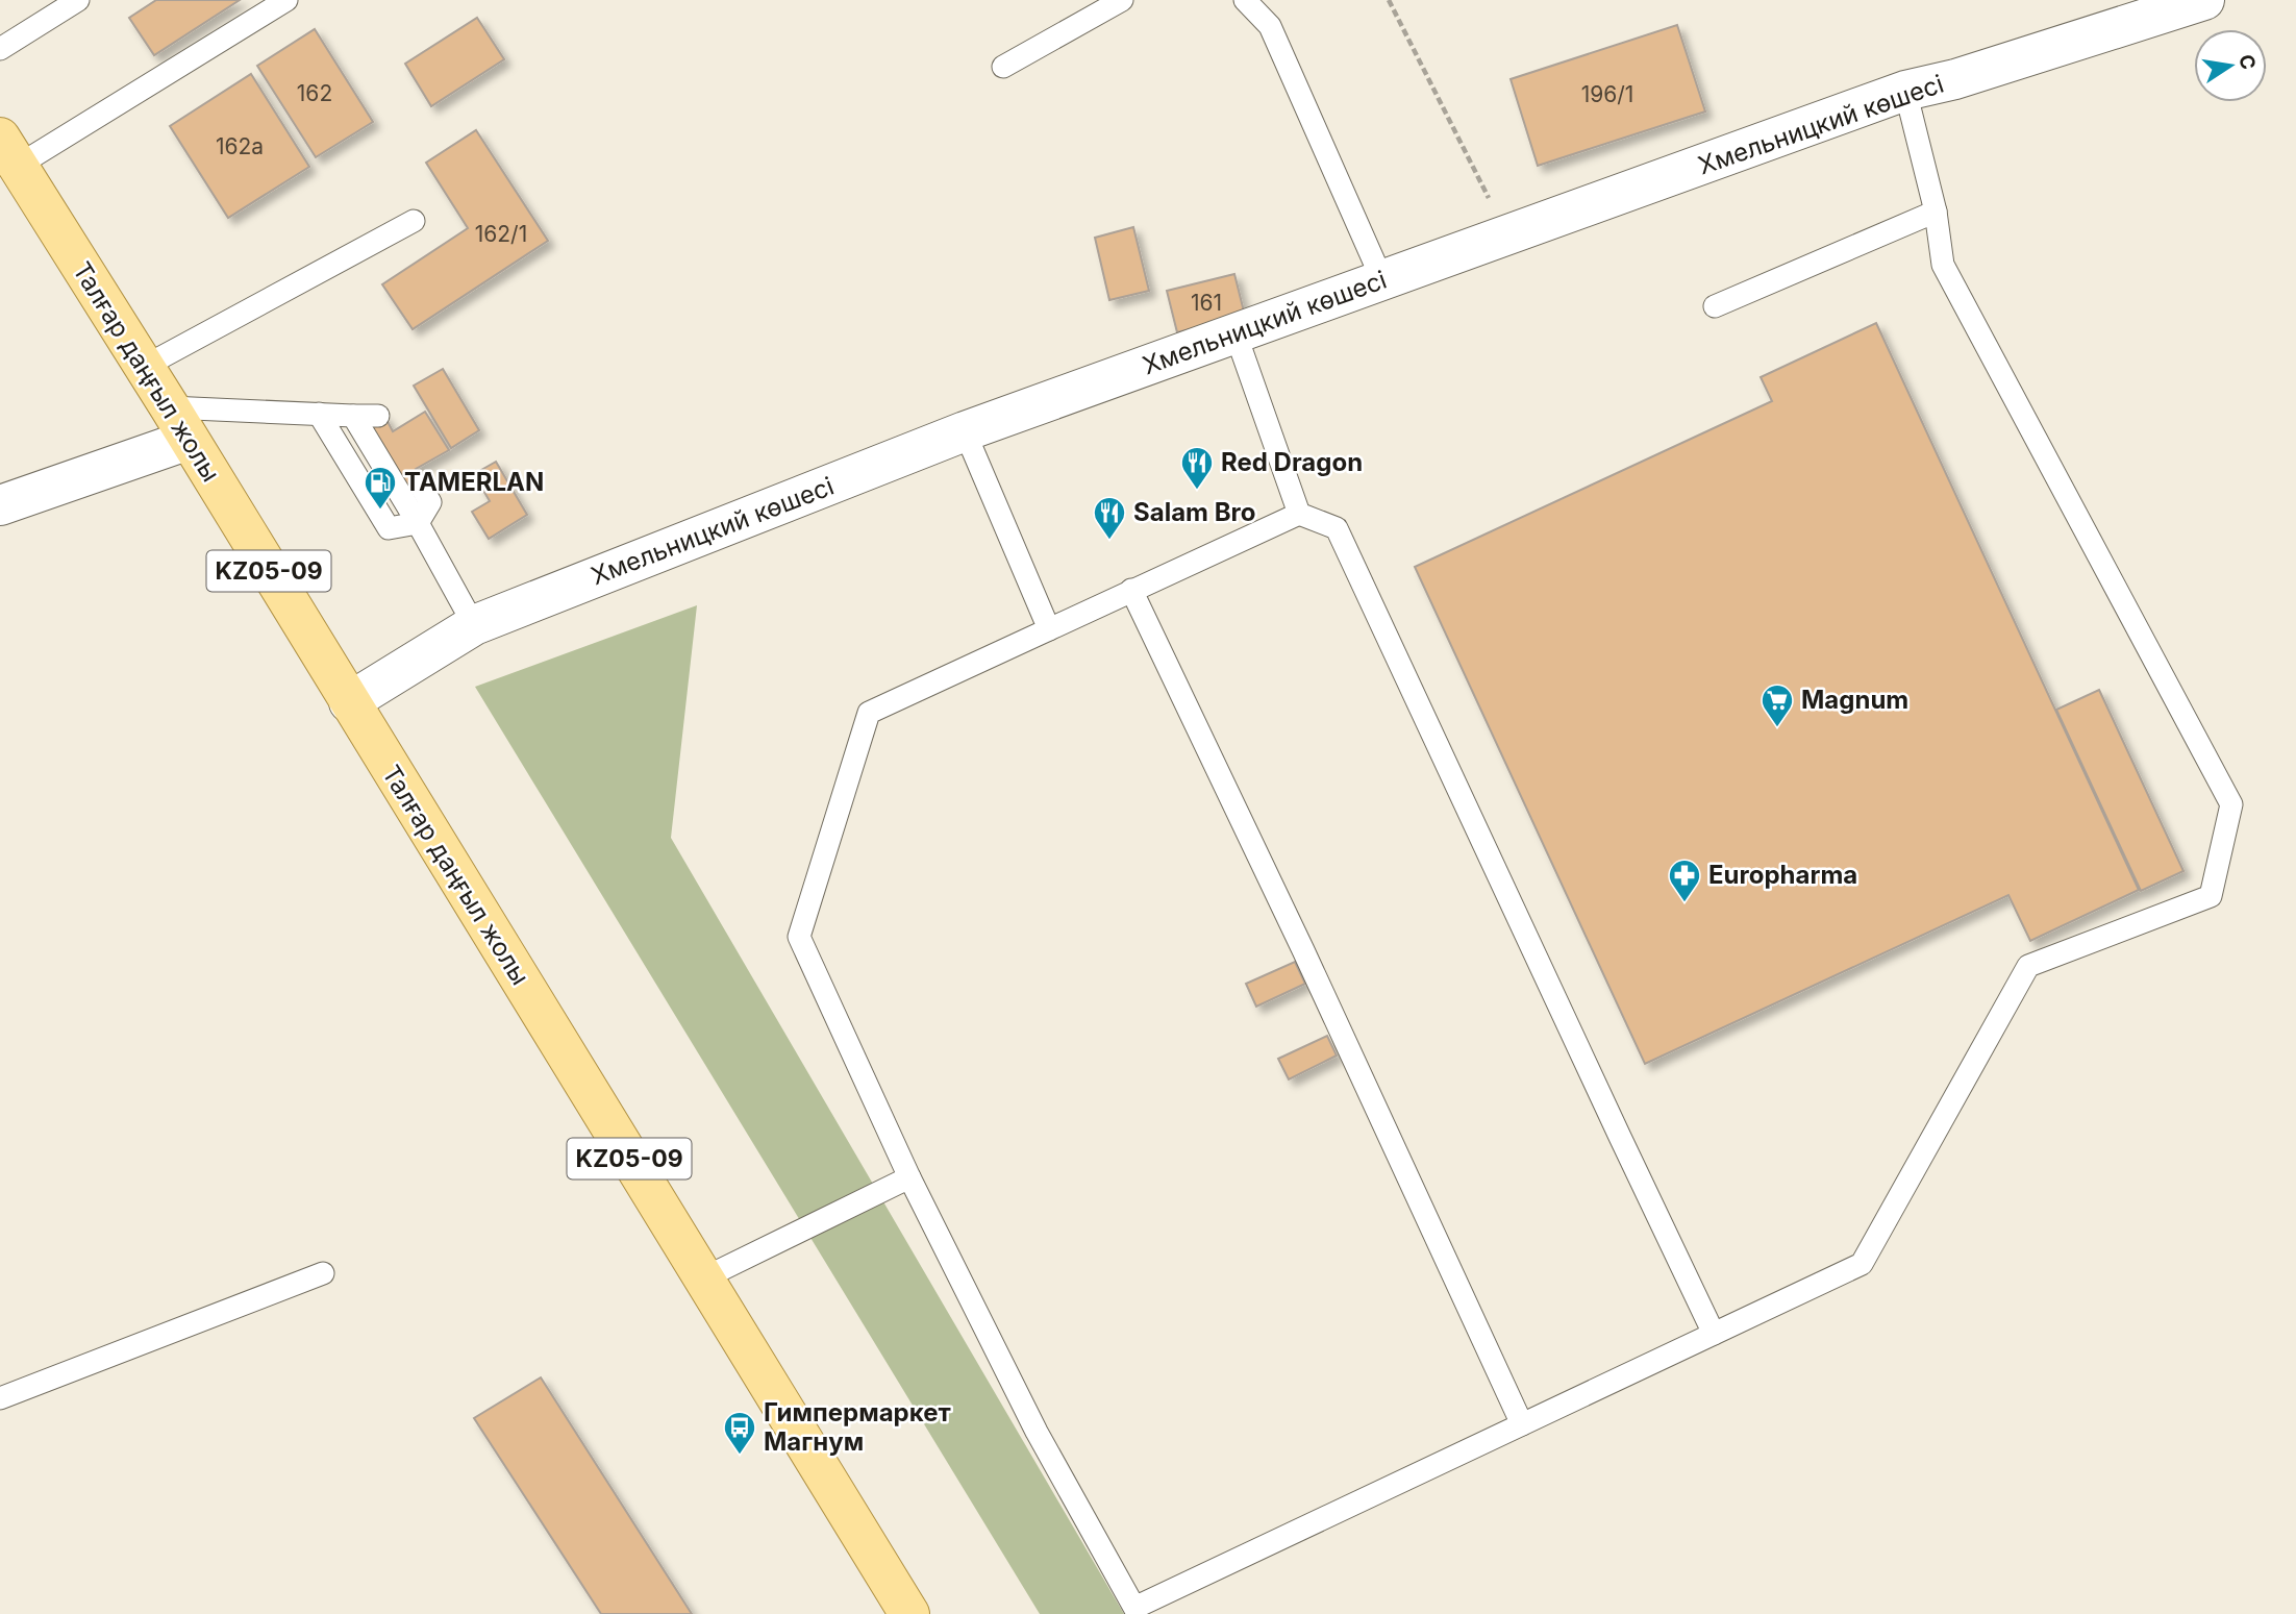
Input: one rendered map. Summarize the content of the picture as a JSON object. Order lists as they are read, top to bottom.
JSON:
{
  "streets": {
    "main road": ["Талғар даңғыл жолы", "KZ05-09"],
    "street": ["Хмельницкий көшесі"]
  },
  "crossings": [
    ["Хмельницкий көшесі", "Талғар даңғыл жолы"]
  ],
  "places": {
    "restaurant": ["Red Dragon", "Salam Bro"],
    "fuel station": ["TAMERLAN"],
    "supermarket": ["Magnum"],
    "pharmacy": ["Europharma"],
    "bus stop": ["Гимпермаркет Магнум"]
  },
  "house_numbers": [
    "162",
    "196/1",
    "162а",
    "162/1",
    "161"
  ],
  "north": "right"
}
